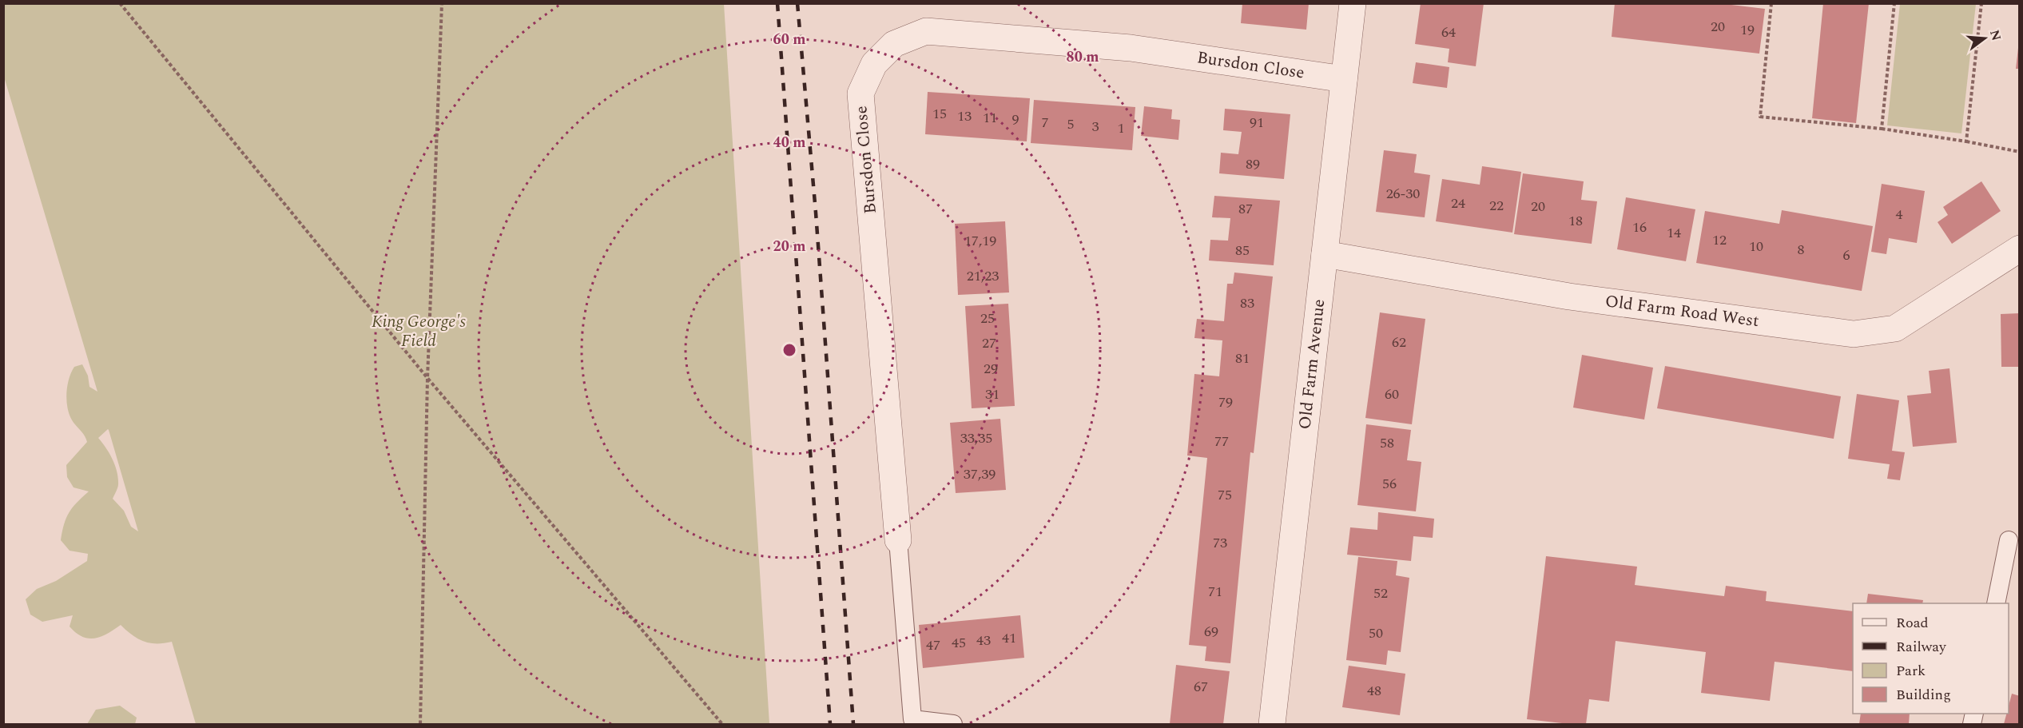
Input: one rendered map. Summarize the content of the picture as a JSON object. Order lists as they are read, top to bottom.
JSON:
{
  "streets": {
    "street": ["Bursdon Close", "Old Farm Road West", "Old Farm Avenue"]
  },
  "crossings": [
    ["Bursdon Close", "Old Farm Avenue"],
    ["Old Farm Road West", "Old Farm Avenue"]
  ],
  "parks": ["King George's Field"],
  "house_numbers": [
    "20",
    "19",
    "64",
    "15",
    "13",
    "11",
    "9",
    "7",
    "91",
    "5",
    "3",
    "1",
    "89",
    "26-30",
    "24",
    "22",
    "20",
    "87",
    "4",
    "18",
    "16",
    "14",
    "12",
    "17,19",
    "10",
    "8",
    "85",
    "6",
    "21,23",
    "83",
    "25",
    "62",
    "27",
    "81",
    "29",
    "31",
    "60",
    "79",
    "33,35",
    "77",
    "58",
    "37,39",
    "56",
    "75",
    "73",
    "71",
    "52",
    "69",
    "50",
    "41",
    "43",
    "45",
    "47",
    "67",
    "48"
  ],
  "legend": [
    "Road",
    "Railway",
    "Park",
    "Building"
  ],
  "north": "right",
  "rings": [
    "60 m",
    "80 m",
    "40 m",
    "20 m"
  ]
}
